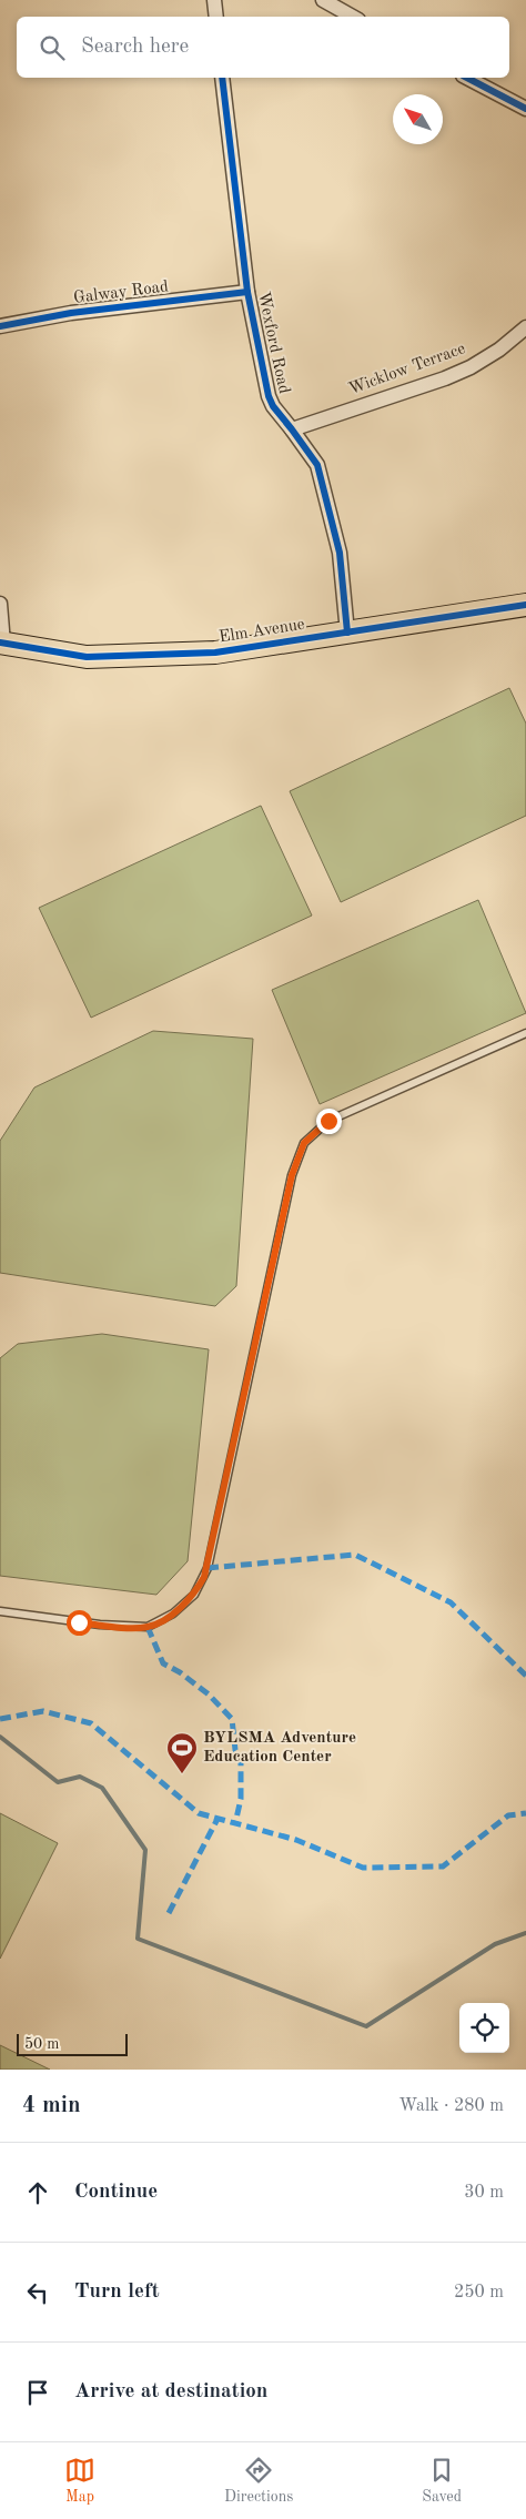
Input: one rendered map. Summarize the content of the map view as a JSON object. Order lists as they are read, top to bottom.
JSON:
{
  "streets": {
    "main road": ["Elm Avenue"],
    "street": ["Galway Road", "Wexford Road", "Wicklow Terrace"]
  },
  "crossings": [
    ["Galway Road", "Wexford Road"],
    ["Wexford Road", "Wicklow Terrace"],
    ["Wexford Road", "Elm Avenue"]
  ],
  "places": {
    "sports": ["BYLSMA Adventure Education Center"]
  },
  "scale_bar": "50 m",
  "north": "top left",
  "page": {
    "search": "Search here",
    "scale": "50 m",
    "heading": ["4 min", "Walk · 280 m"],
    "list": [
      ["Continue", "30 m"],
      ["Turn left", "250 m"],
      "Arrive at destination"
    ],
    "nav": ["Map", "Directions", "Saved"]
  }
}
